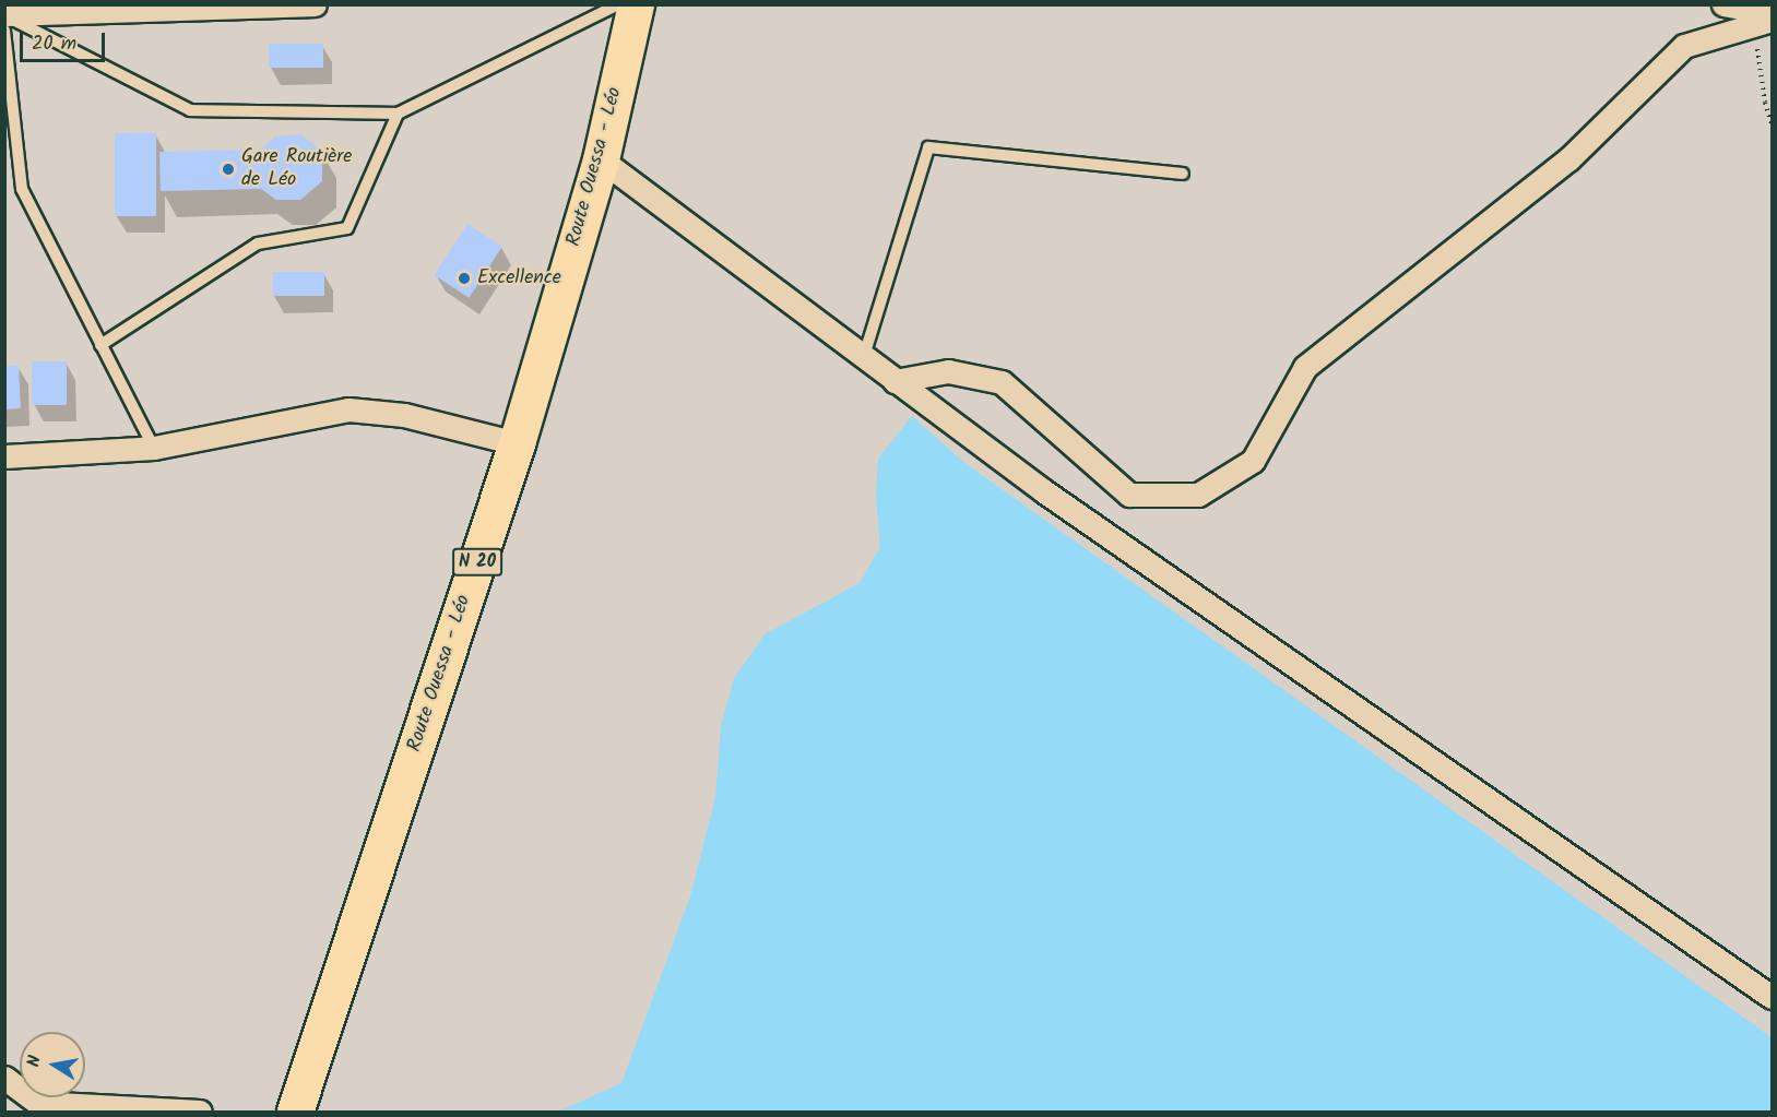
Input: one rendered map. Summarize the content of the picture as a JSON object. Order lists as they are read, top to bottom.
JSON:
{
  "streets": {
    "main road": ["Route Ouessa - Léo", "N 20"]
  },
  "places": ["Gare Routière de Léo", "Excellence"],
  "scale_bar": "20 m",
  "north": "left"
}
